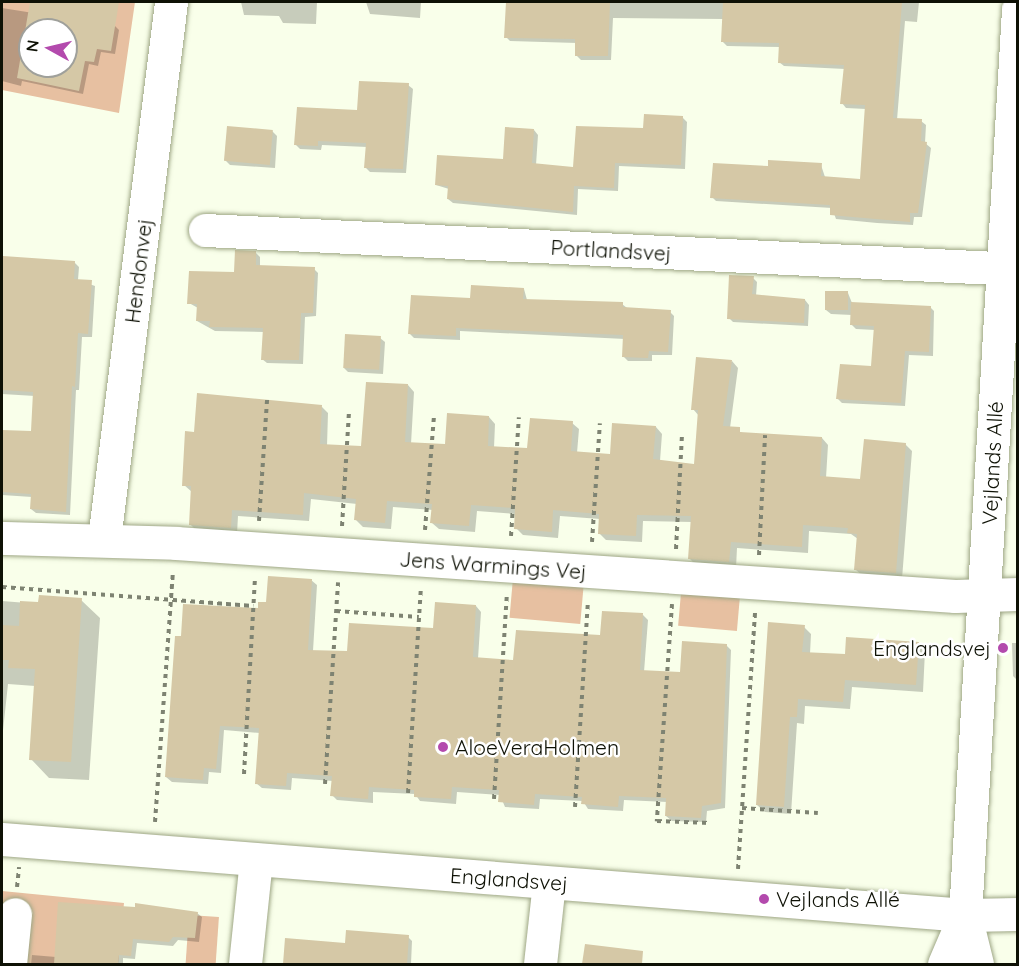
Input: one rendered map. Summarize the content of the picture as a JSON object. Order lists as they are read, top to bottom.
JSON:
{
  "streets": {
    "street": [
      "Portlandsvej",
      "Hendonvej",
      "Vejlands Allé",
      "Jens Warmings Vej",
      "Englandsvej"
    ]
  },
  "crossings": [
    ["Portlandsvej", "Vejlands Allé"],
    ["Hendonvej", "Jens Warmings Vej"],
    ["Vejlands Allé", "Jens Warmings Vej"],
    ["Vejlands Allé", "Englandsvej"]
  ],
  "places": ["Englandsvej", "AloeVeraHolmen", "Vejlands Allé"],
  "north": "left"
}
